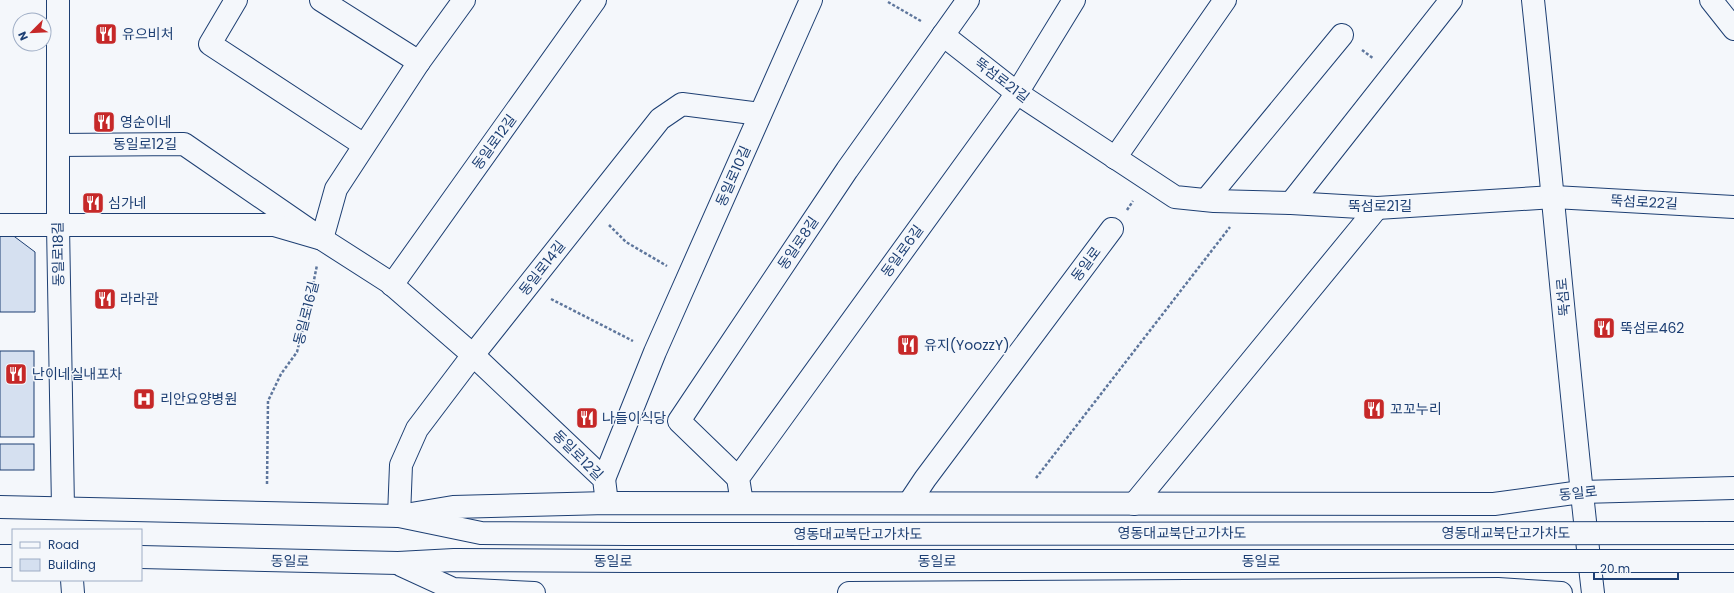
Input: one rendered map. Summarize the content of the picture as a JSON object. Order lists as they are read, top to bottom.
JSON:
{
  "streets": {
    "street": [
      "뚝섬로21길",
      "동일로12길",
      "동일로10길",
      "뚝섬로22길",
      "동일로8길",
      "동일로6길",
      "동일로18길",
      "동일로",
      "동일로14길",
      "뚝섬로",
      "영동대교북단고가차도"
    ],
    "path": ["동일로16길"]
  },
  "crossings": [
    ["뚝섬로21길", "뚝섬로22길"],
    ["뚝섬로21길", "동일로8길"],
    ["뚝섬로21길", "동일로6길"],
    ["뚝섬로21길", "뚝섬로"],
    ["동일로12길", "동일로10길"],
    ["동일로12길", "동일로18길"],
    ["동일로12길", "동일로"],
    ["동일로12길", "동일로14길"],
    ["동일로12길", "동일로16길"],
    ["동일로10길", "동일로14길"],
    ["뚝섬로22길", "뚝섬로"],
    ["동일로8길", "동일로6길"],
    ["동일로18길", "동일로"],
    ["동일로", "동일로14길"],
    ["동일로", "뚝섬로"],
    ["동일로", "영동대교북단고가차도"]
  ],
  "places": {
    "restaurant": [
      "유으비처",
      "영순이네",
      "심가네",
      "라라관",
      "뚝섬로462",
      "유지(YoozzY)",
      "난이네실내포차",
      "꼬꼬누리",
      "나들이식당"
    ],
    "hospital": ["리안요양병원"]
  },
  "legend": ["Road", "Building"],
  "scale_bar": "20 m",
  "north": "bottom left"
}
